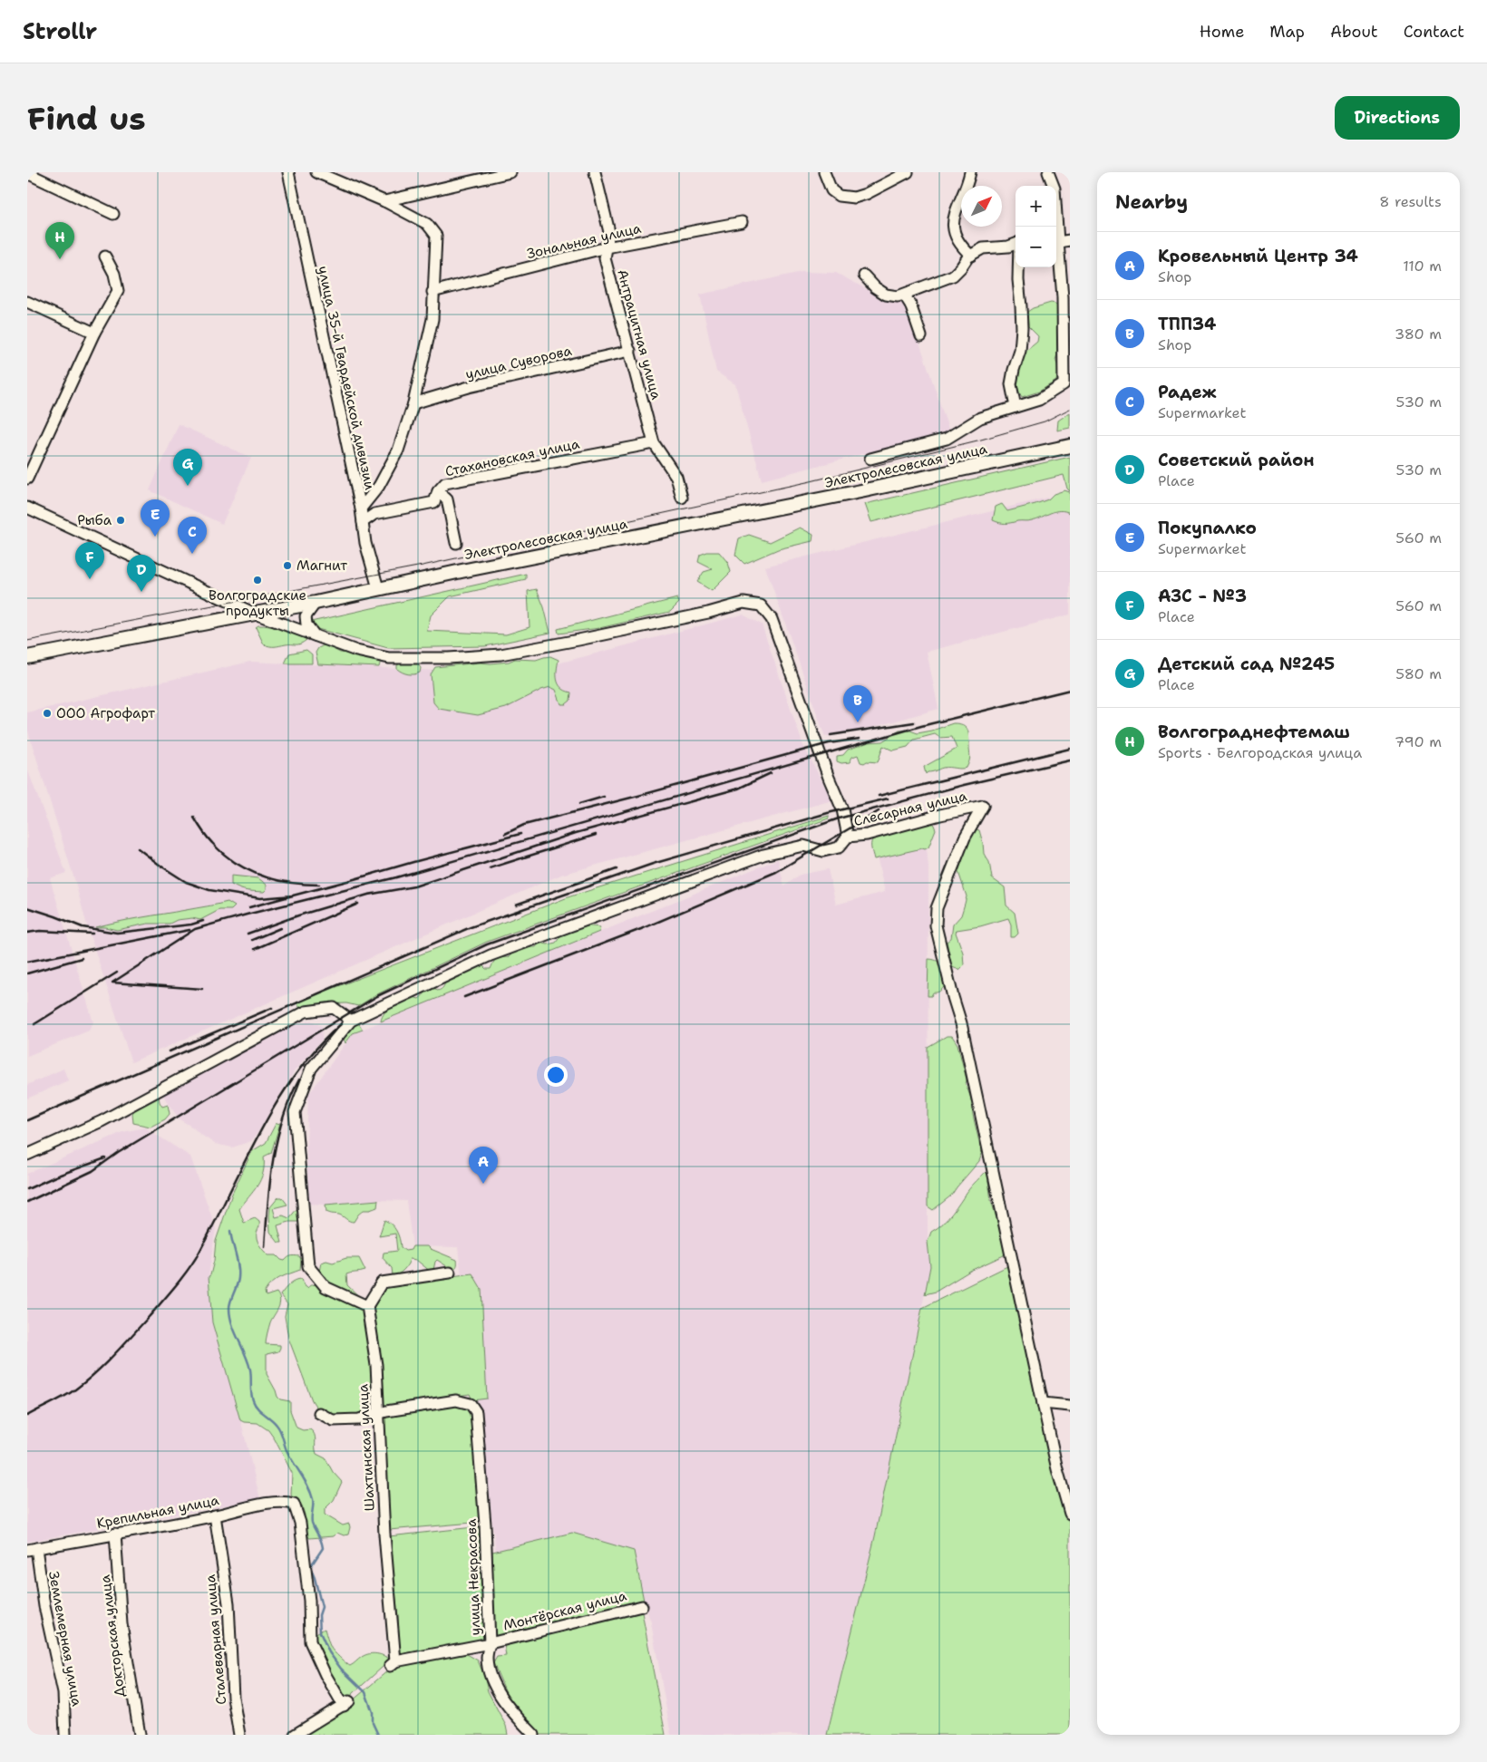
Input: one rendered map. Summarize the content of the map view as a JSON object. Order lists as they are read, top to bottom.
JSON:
{
  "streets": {
    "main road": ["Электролесовская улица"],
    "street": [
      "Зональная улица",
      "Антрацитная улица",
      "улица Суворова",
      "улица 35-й Гвардейской дивизии",
      "Стахановская улица",
      "Слесарная улица",
      "Шахтинская улица",
      "Крепильная улица",
      "улица Некрасова",
      "Монтёрская улица",
      "Докторская улица",
      "Землемерная улица",
      "Сталеварная улица"
    ]
  },
  "crossings": [
    ["Зональная улица", "Антрацитная улица"],
    ["Антрацитная улица", "улица Суворова"],
    ["Антрацитная улица", "Стахановская улица"],
    ["улица 35-й Гвардейской дивизии", "Стахановская улица"],
    ["улица 35-й Гвардейской дивизии", "Электролесовская улица"],
    ["Шахтинская улица", "улица Некрасова"],
    ["Шахтинская улица", "Монтёрская улица"],
    ["Крепильная улица", "Докторская улица"],
    ["Крепильная улица", "Землемерная улица"],
    ["Крепильная улица", "Сталеварная улица"],
    ["улица Некрасова", "Монтёрская улица"]
  ],
  "places": [
    "Рыба",
    "Магнит",
    "Волгоградские продукты",
    "ООО Агрофарт"
  ],
  "north": "top right",
  "page": {
    "header": "Strollr",
    "nav": [
      "Home",
      "Map",
      "About",
      "Contact"
    ],
    "buttons": "Directions",
    "title": "Find us",
    "heading": ["Nearby", "8 results"],
    "map_buttons": ["+", "−"],
    "pins": [
      "H",
      "G",
      "E",
      "C",
      "F",
      "D",
      "B",
      "A"
    ],
    "list": [
      {
        "mark": "A",
        "name": "Кровельный Центр 34",
        "note": "Shop",
        "value": "110 m"
      },
      {
        "mark": "B",
        "name": "ТПП34",
        "note": "Shop",
        "value": "380 m"
      },
      {
        "mark": "C",
        "name": "Радеж",
        "note": "Supermarket",
        "value": "530 m"
      },
      {
        "mark": "D",
        "name": "Советский район",
        "note": "Place",
        "value": "530 m"
      },
      {
        "mark": "E",
        "name": "Покупалко",
        "note": "Supermarket",
        "value": "560 m"
      },
      {
        "mark": "F",
        "name": "АЗС - №3",
        "note": "Place",
        "value": "560 m"
      },
      {
        "mark": "G",
        "name": "Детский сад №245",
        "note": "Place",
        "value": "580 m"
      },
      {
        "mark": "H",
        "name": "Волгограднефтемаш",
        "note": "Sports · Белгородская улица",
        "value": "790 m"
      }
    ]
  }
}
